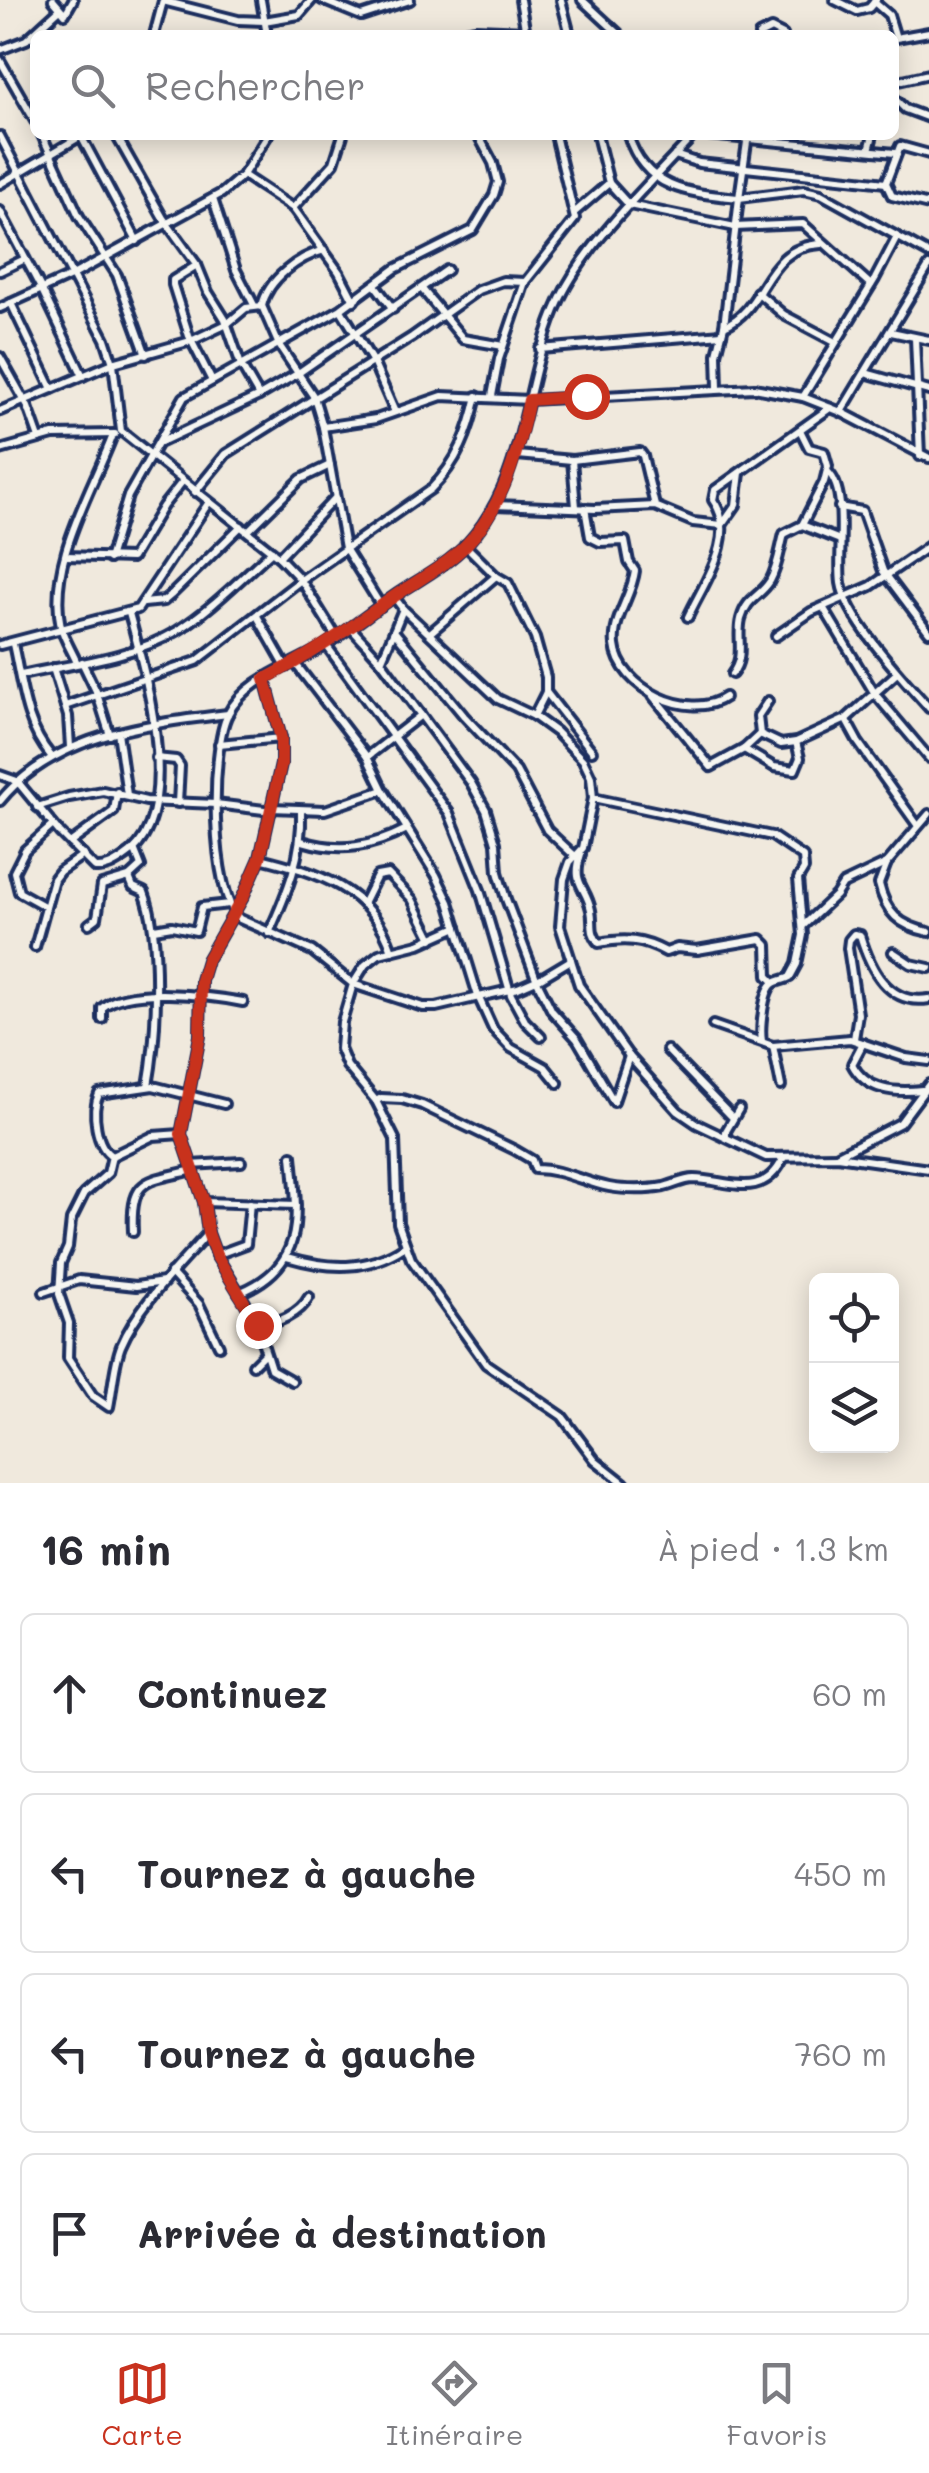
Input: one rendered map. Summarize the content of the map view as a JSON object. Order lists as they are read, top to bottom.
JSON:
{
  "page": {
    "search": "Rechercher",
    "heading": ["16 min", "À pied · 1.3 km"],
    "list": [
      ["Continuez", "60 m"],
      ["Tournez à gauche", "450 m"],
      ["Tournez à gauche", "760 m"],
      "Arrivée à destination"
    ],
    "nav": ["Carte", "Itinéraire", "Favoris"]
  }
}
